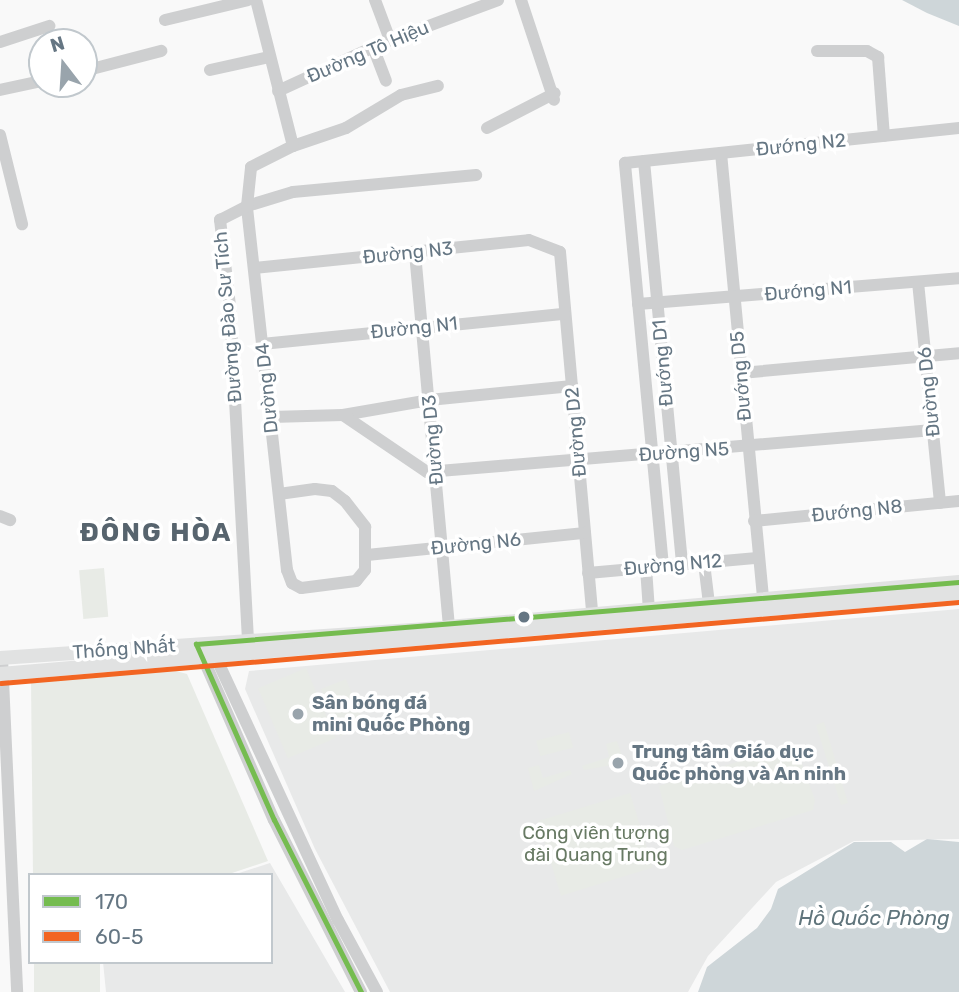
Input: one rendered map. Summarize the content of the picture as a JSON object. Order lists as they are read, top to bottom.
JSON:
{
  "streets": {
    "main road": ["Thống Nhất"],
    "street": [
      "Đường Tô Hiệu",
      "Đướng N2",
      "Đường N3",
      "Đướng N1",
      "Đường Đào Sư Tích",
      "Đường N1",
      "Đướng D1",
      "Đướng D5",
      "Dường D4",
      "Đường D6",
      "Đường D2",
      "Đường D3",
      "Đường N5",
      "Đướng N8",
      "Đường N6",
      "Đường N12"
    ]
  },
  "crossings": [
    ["Đướng N2", "Đướng D1"],
    ["Đướng N2", "Đướng D5"],
    ["Đường N3", "Dường D4"],
    ["Đường N3", "Đường D2"],
    ["Đường N3", "Đường D3"],
    ["Đướng N1", "Đướng D1"],
    ["Đướng N1", "Đướng D5"],
    ["Đướng N1", "Đường D6"],
    ["Đường Đào Sư Tích", "Dường D4"],
    ["Đường Đào Sư Tích", "Thống Nhất"],
    ["Đường N1", "Dường D4"],
    ["Đường N1", "Đường D2"],
    ["Đường N1", "Đường D3"],
    ["Đướng D1", "Đường N5"],
    ["Đướng D1", "Đường N12"],
    ["Đướng D5", "Đường N5"],
    ["Đướng D5", "Đướng N8"],
    ["Đướng D5", "Đường N12"],
    ["Đướng D5", "Thống Nhất"],
    ["Dường D4", "Đường N6"],
    ["Đường D6", "Đường N5"],
    ["Đường D6", "Đướng N8"],
    ["Đường D2", "Đường N5"],
    ["Đường D2", "Đường N6"],
    ["Đường D2", "Đường N12"],
    ["Đường D2", "Thống Nhất"],
    ["Đường D3", "Đường N5"],
    ["Đường D3", "Đường N6"],
    ["Đường D3", "Thống Nhất"]
  ],
  "districts": ["ĐÔNG HÒA"],
  "water": ["Hồ Quốc Phòng"],
  "parks": ["Công viên tượng đài Quang Trung"],
  "places": ["Sân bóng đá mini Quốc Phòng", "Trung tâm Giáo dục Quốc phòng và An ninh"],
  "lines": ["transit line 170", "transit line 60-5"],
  "legend": ["170", "60-5"],
  "north": "top"
}
